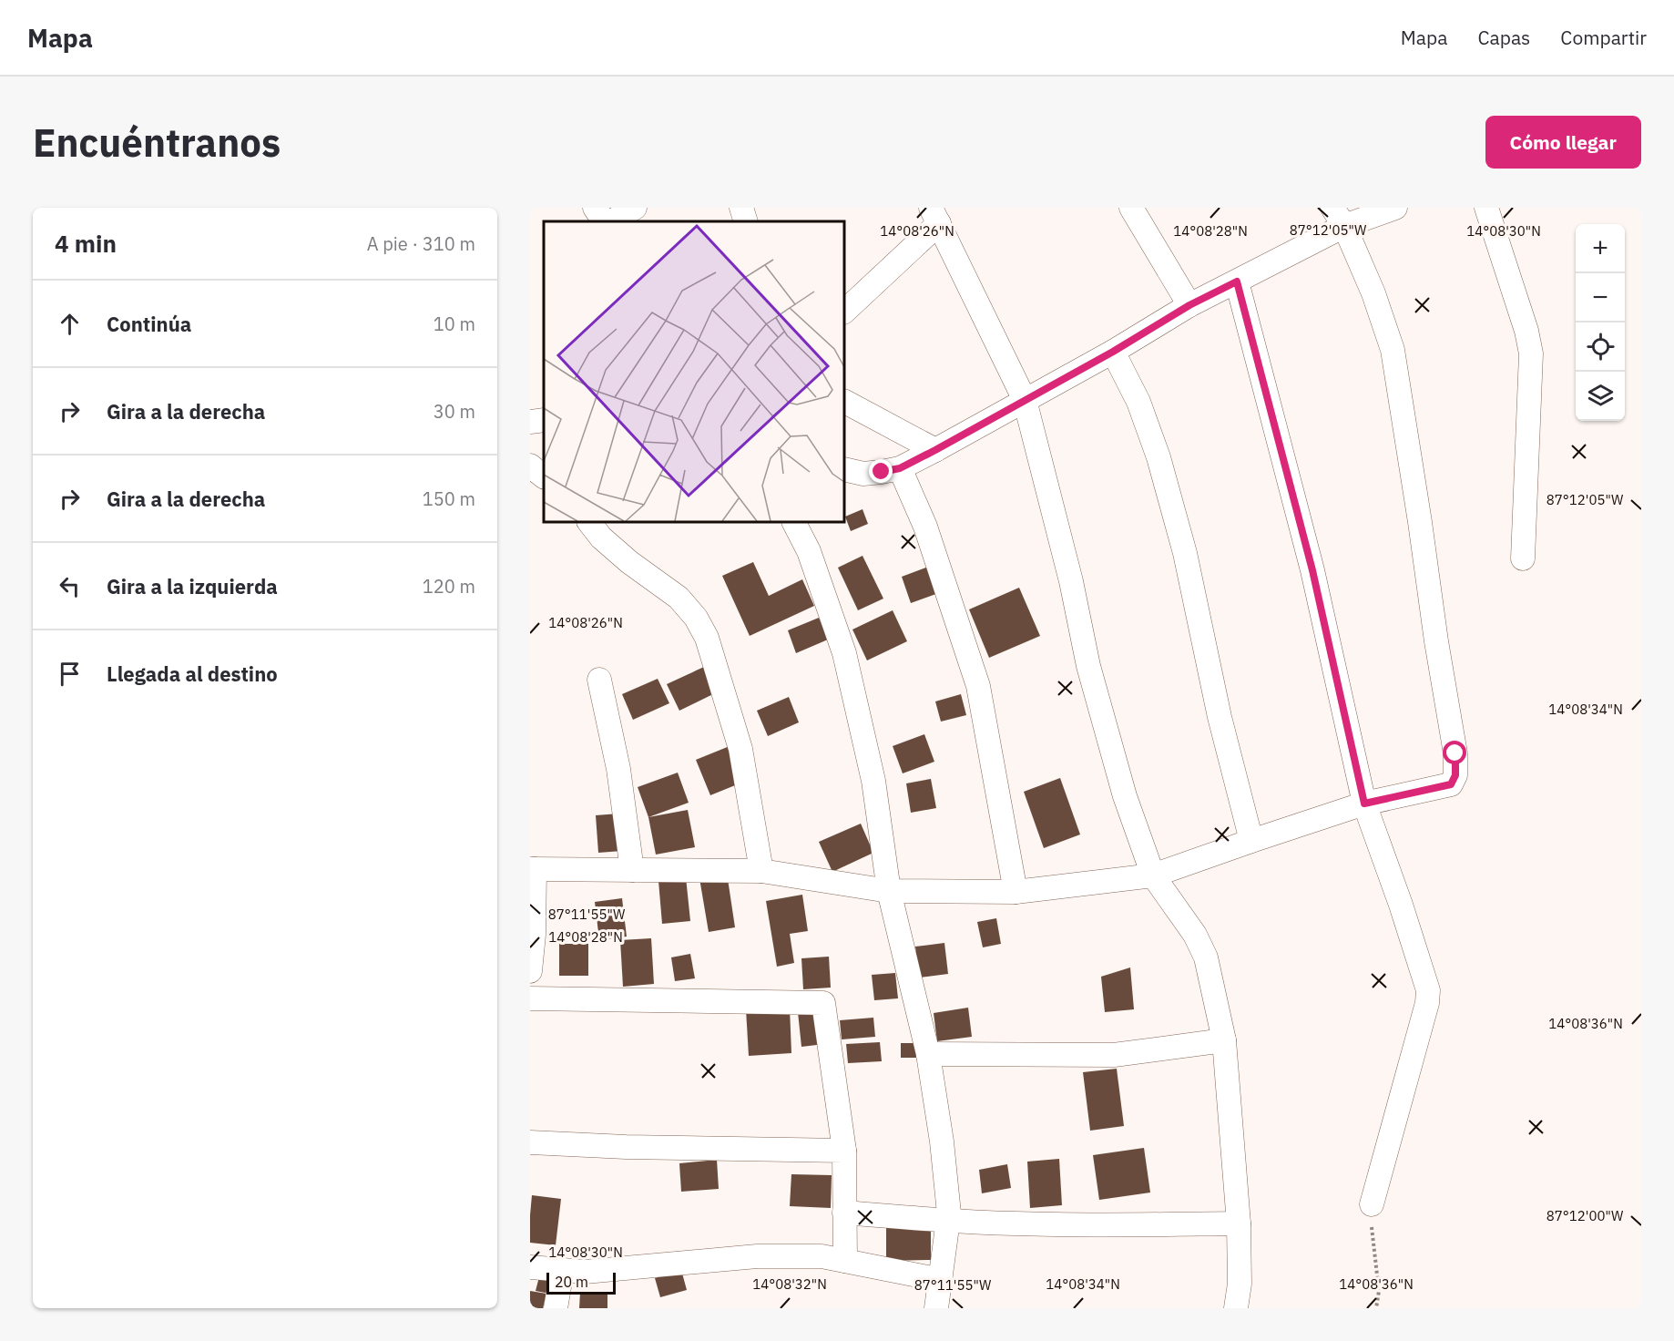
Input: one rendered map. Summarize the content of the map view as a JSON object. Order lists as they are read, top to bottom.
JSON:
{
  "scale_bar": "20 m",
  "page": {
    "header": "Mapa",
    "nav": ["Mapa", "Capas", "Compartir"],
    "buttons": "Cómo llegar",
    "title": "Encuéntranos",
    "heading": ["4 min", "A pie · 310 m"],
    "map_buttons": ["+", "−"],
    "list": [
      ["Continúa", "10 m"],
      ["Gira a la derecha", "30 m"],
      ["Gira a la derecha", "150 m"],
      ["Gira a la izquierda", "120 m"],
      "Llegada al destino"
    ],
    "scale": "20 m"
  },
  "coordinates": [
    "87°12'05\"W",
    "14°08'26\"N",
    "14°08'28\"N",
    "14°08'30\"N",
    "14°08'34\"N",
    "87°11'55\"W",
    "14°08'36\"N",
    "87°12'00\"W",
    "14°08'32\"N"
  ]
}
